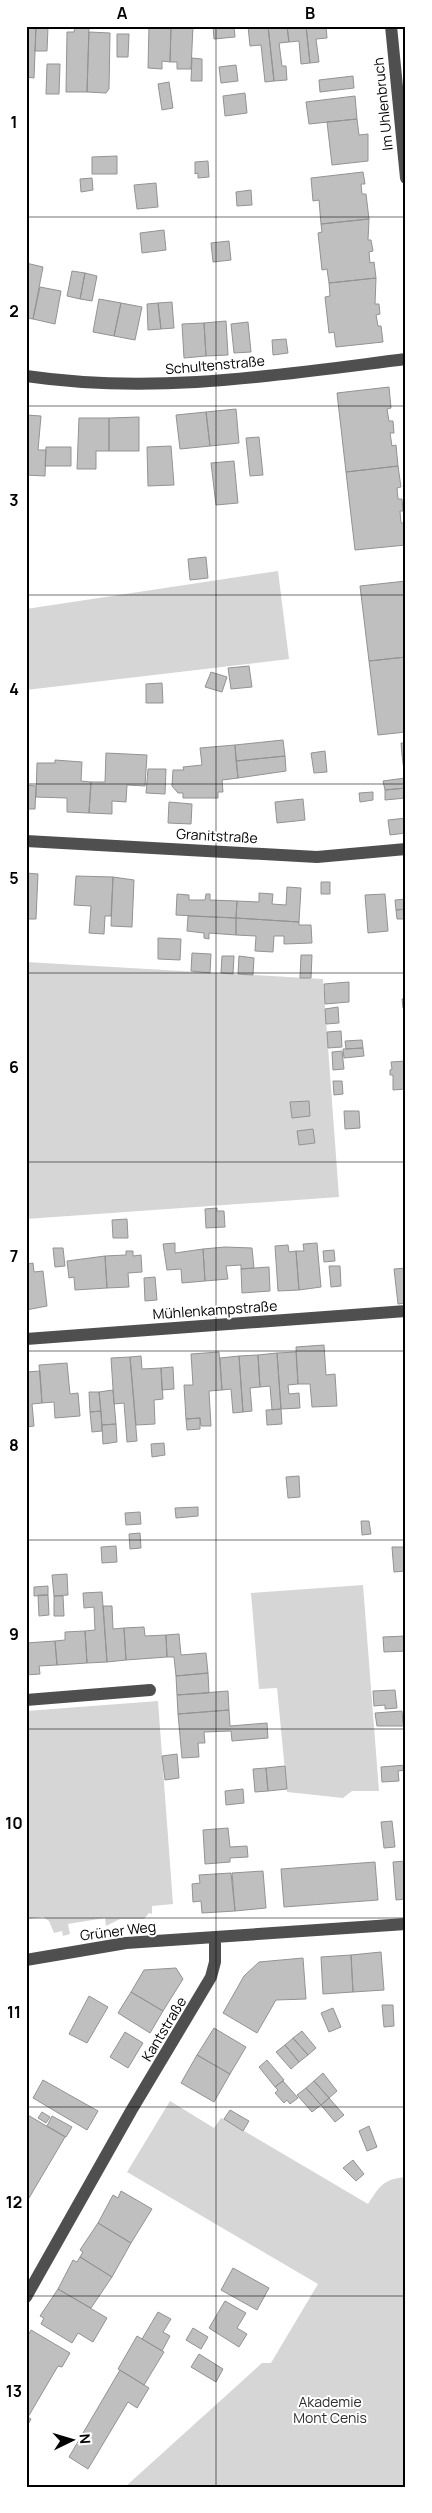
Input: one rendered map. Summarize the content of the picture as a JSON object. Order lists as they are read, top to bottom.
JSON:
{
  "streets": {
    "street": [
      "Im Uhlenbruch",
      "Schultenstraße",
      "Granitstraße",
      "Mühlenkampstraße",
      "Grüner Weg",
      "Kantstraße"
    ]
  },
  "crossings": [
    ["Grüner Weg", "Kantstraße"]
  ],
  "parks": ["Akademie Mont Cenis"],
  "north": "right",
  "grid": {
    "columns": ["A", "B"],
    "rows": [
      "1",
      "2",
      "3",
      "4",
      "5",
      "6",
      "7",
      "8",
      "9",
      "10",
      "11",
      "12",
      "13"
    ]
  }
}
